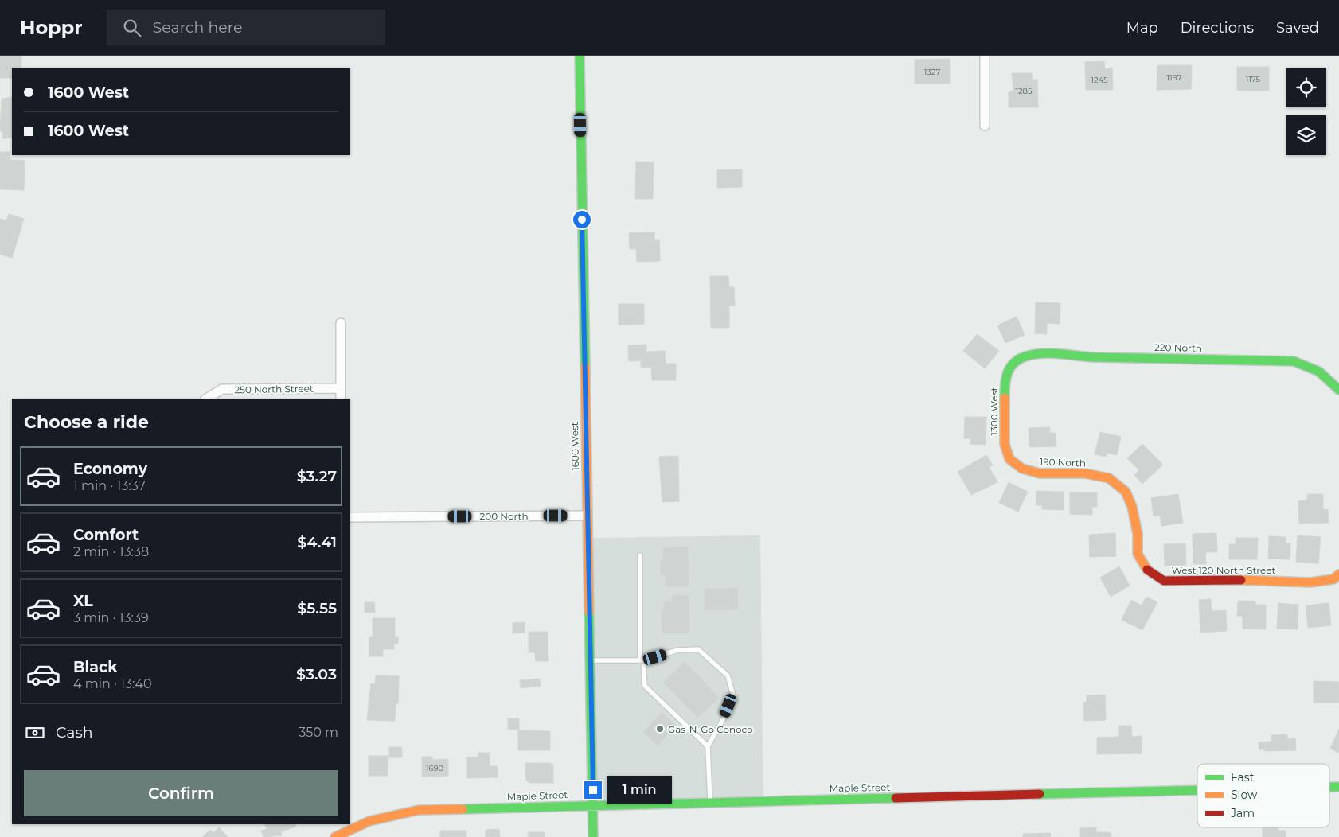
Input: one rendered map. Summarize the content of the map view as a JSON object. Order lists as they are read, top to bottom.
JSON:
{
  "streets": {
    "main road": [
      "220 North",
      "1300 West",
      "1600 West",
      "190 North",
      "West 120 North Street",
      "Maple Street"
    ],
    "street": ["250 North Street", "200 North"]
  },
  "crossings": [
    ["220 North", "1300 West"],
    ["1300 West", "190 North"],
    ["1600 West", "200 North"],
    ["1600 West", "Maple Street"],
    ["190 North", "West 120 North Street"]
  ],
  "places": ["Gas-N-Go Conoco"],
  "house_numbers": [
    "1327",
    "1197",
    "1175",
    "1245",
    "1285",
    "1690"
  ],
  "legend": ["Fast", "Slow", "Jam"],
  "page": {
    "header": "Hoppr",
    "search": "Search here",
    "nav": ["Map", "Directions", "Saved"],
    "banner": ["1600 West", "1600 West"],
    "heading": "Choose a ride",
    "list": [
      {
        "name": "Economy",
        "note": "1 min · 13:37",
        "value": "$3.27"
      },
      {
        "name": "Comfort",
        "note": "2 min · 13:38",
        "value": "$4.41"
      },
      {
        "name": "XL",
        "note": "3 min · 13:39",
        "value": "$5.55"
      },
      {
        "name": "Black",
        "note": "4 min · 13:40",
        "value": "$3.03"
      }
    ],
    "pay": ["Cash", "350 m"],
    "buttons": "Confirm",
    "bubble": "1 min"
  }
}
